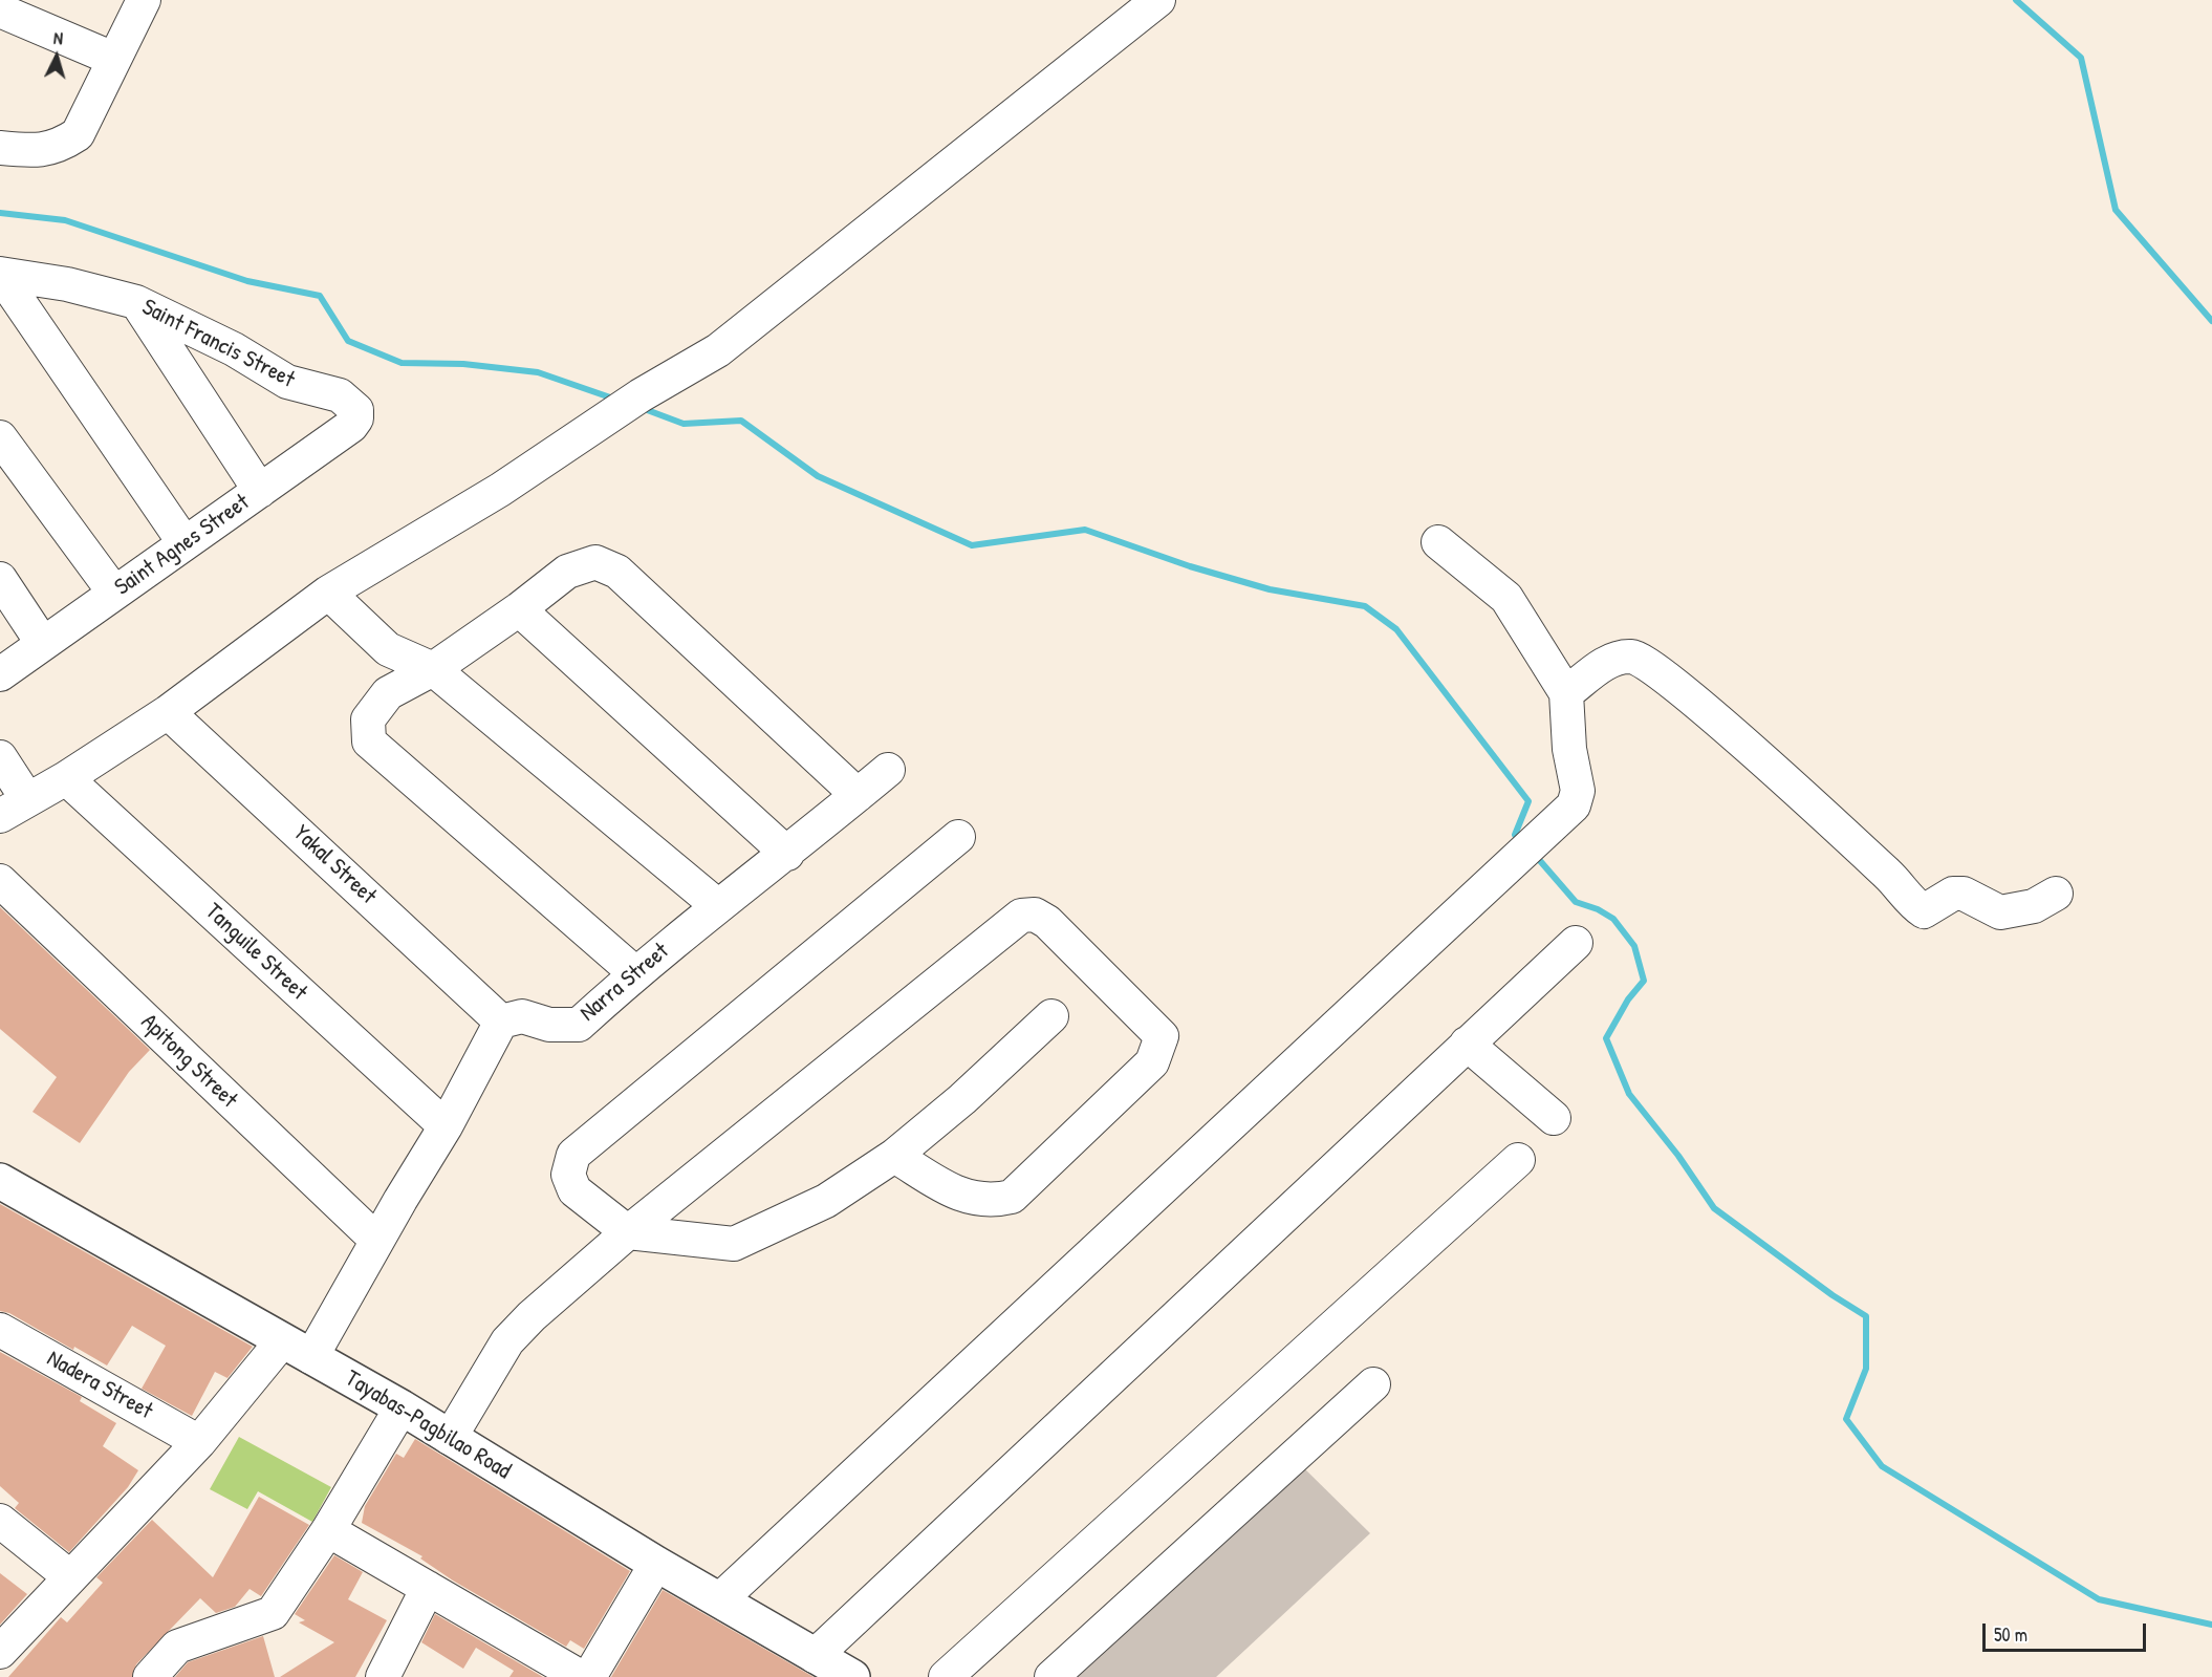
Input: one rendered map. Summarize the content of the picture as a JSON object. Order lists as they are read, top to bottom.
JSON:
{
  "streets": {
    "main road": ["Tayabas-Pagbilao Road"],
    "street": [
      "Saint Francis Street",
      "Saint Agnes Street",
      "Yakal Street",
      "Tanguile Street",
      "Narra Street",
      "Apitong Street",
      "Nadera Street"
    ]
  },
  "crossings": [
    ["Saint Francis Street", "Saint Agnes Street"],
    ["Yakal Street", "Narra Street"]
  ],
  "scale_bar": "50 m",
  "north": "top"
}
